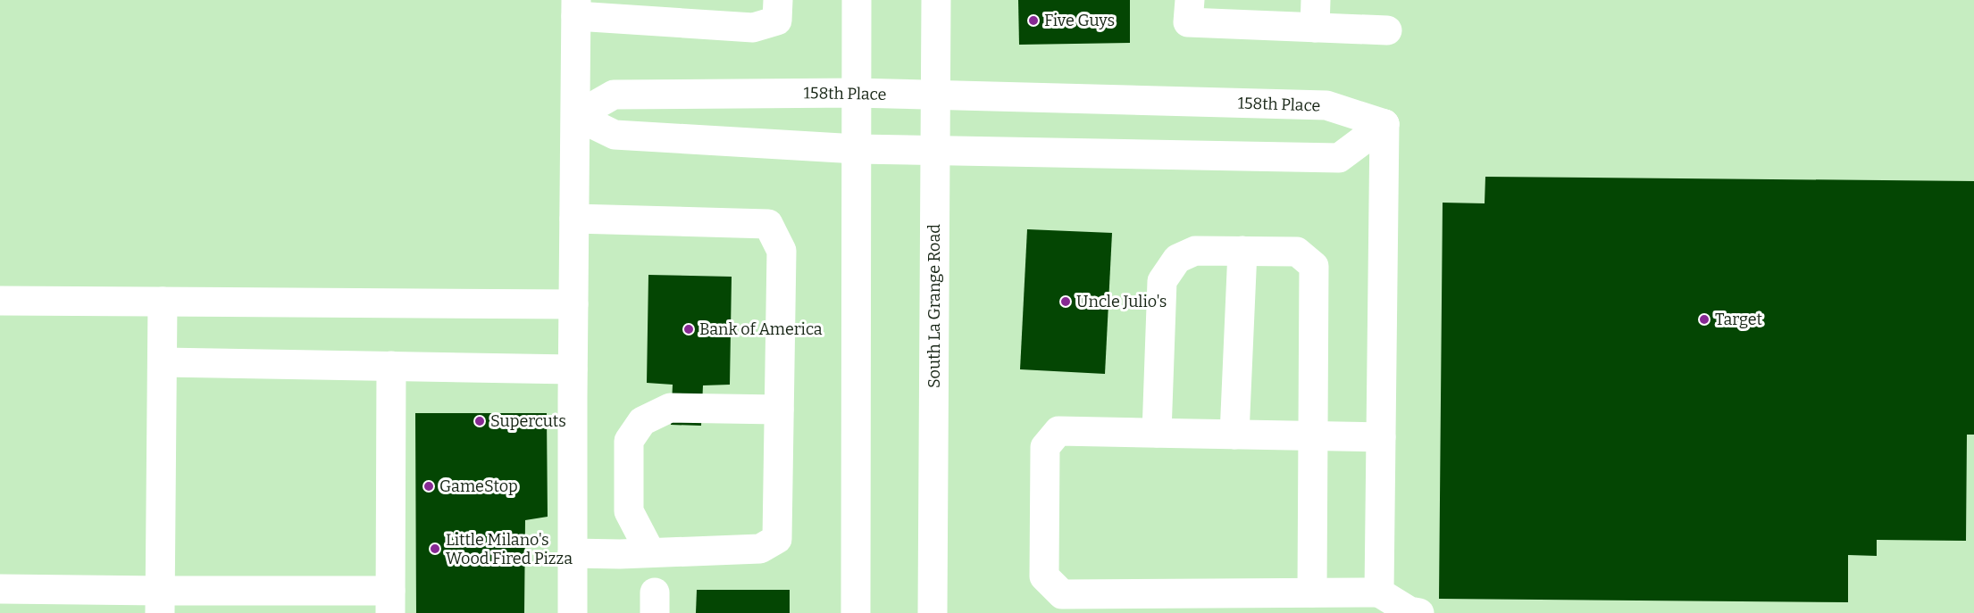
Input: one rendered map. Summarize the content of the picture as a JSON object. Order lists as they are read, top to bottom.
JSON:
{
  "streets": {
    "main road": ["158th Place", "South La Grange Road"]
  },
  "crossings": [
    ["158th Place", "South La Grange Road"]
  ],
  "places": [
    "Five Guys",
    "Uncle Julio's",
    "Target",
    "Bank of America",
    "Supercuts",
    "GameStop",
    "Little Milano's Wood Fired Pizza"
  ]
}
